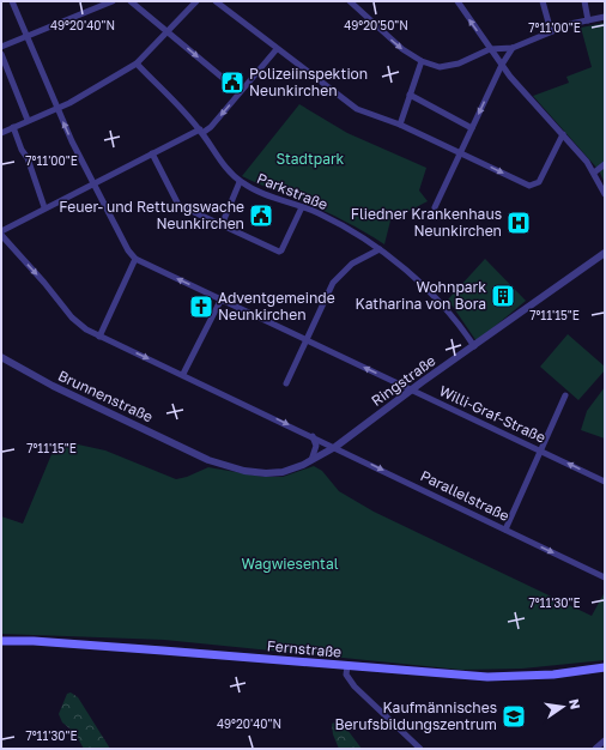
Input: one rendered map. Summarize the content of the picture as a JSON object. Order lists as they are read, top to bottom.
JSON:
{
  "streets": {
    "main road": ["Fernstraße"],
    "street": [
      "Parkstraße",
      "Ringstraße",
      "Brunnenstraße",
      "Willi-Graf-Straße",
      "Parallelstraße"
    ]
  },
  "crossings": [
    ["Parkstraße", "Ringstraße"],
    ["Ringstraße", "Brunnenstraße"],
    ["Ringstraße", "Willi-Graf-Straße"],
    ["Ringstraße", "Parallelstraße"],
    ["Brunnenstraße", "Parallelstraße"]
  ],
  "one_way": ["Willi-Graf-Straße", "Parallelstraße"],
  "parks": ["Stadtpark", "Wagwiesental"],
  "places": {
    "public building": ["Polizeiinspektion Neunkirchen", "Feuer- und Rettungswache Neunkirchen"],
    "hospital": ["Fliedner Krankenhaus Neunkirchen"],
    "building": ["Wohnpark Katharina von Bora"],
    "church": ["Adventgemeinde Neunkirchen"],
    "school or university": ["Kaufmännisches Berufsbildungszentrum"]
  },
  "north": "right",
  "coordinates": [
    "49°20'40\"N",
    "49°20'50\"N",
    "7°11'00\"E",
    "7°11'15\"E",
    "7°11'30\"E"
  ]
}
